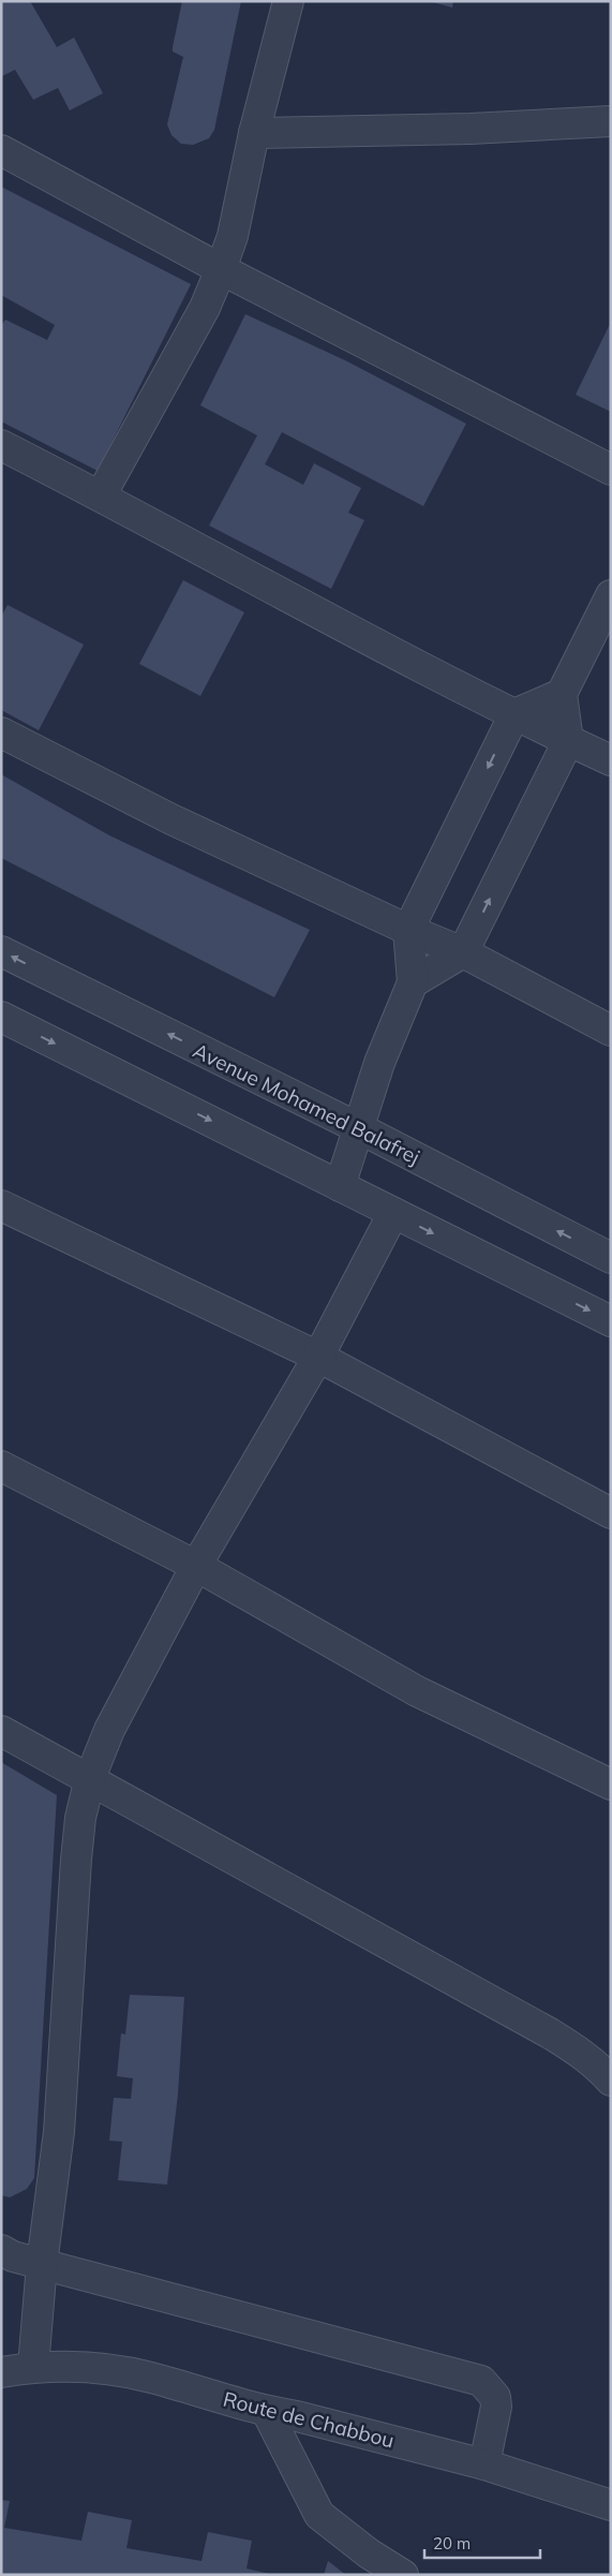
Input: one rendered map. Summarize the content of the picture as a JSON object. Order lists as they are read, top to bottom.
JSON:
{
  "streets": {
    "street": ["Avenue Mohamed Balafrej", "Route de Chabbou"]
  },
  "scale_bar": "20 m"
}
